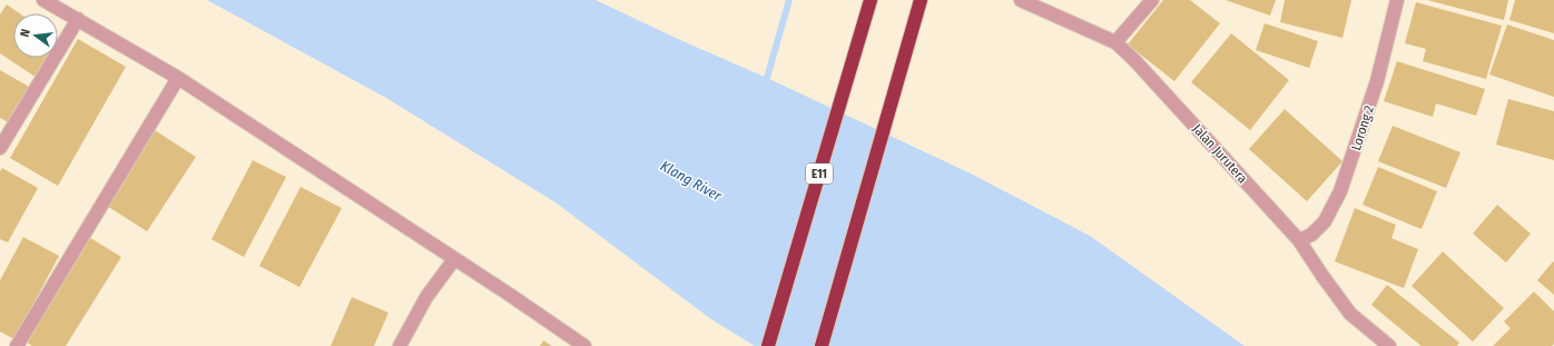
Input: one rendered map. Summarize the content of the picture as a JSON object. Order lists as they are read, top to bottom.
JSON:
{
  "streets": {
    "highway": ["E11"],
    "street": ["Lorong 2", "Jalan Jurutera"]
  },
  "crossings": [
    ["Lorong 2", "Jalan Jurutera"]
  ],
  "water": ["Klang River"],
  "north": "left"
}
